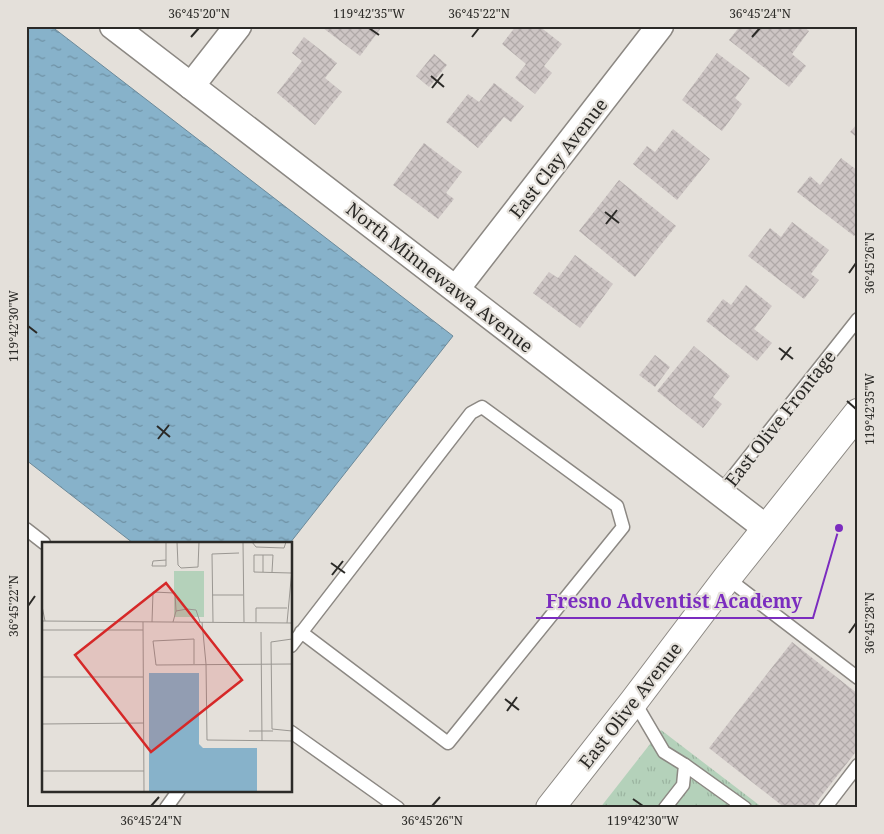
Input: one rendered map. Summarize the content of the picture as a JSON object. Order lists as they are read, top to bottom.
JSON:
{
  "streets": {
    "main road": ["East Olive Avenue"],
    "street": ["East Clay Avenue", "North Minnewawa Avenue"],
    "lane": ["East Olive Frontage"]
  },
  "crossings": [
    ["East Clay Avenue", "North Minnewawa Avenue"],
    ["North Minnewawa Avenue", "East Olive Frontage"],
    ["North Minnewawa Avenue", "East Olive Avenue"]
  ],
  "places": ["Fresno Adventist Academy"],
  "coordinates": [
    "36°45'20\"N",
    "119°42'35\"W",
    "36°45'22\"N",
    "36°45'24\"N",
    "36°45'26\"N",
    "119°42'30\"W",
    "36°45'28\"N"
  ]
}
